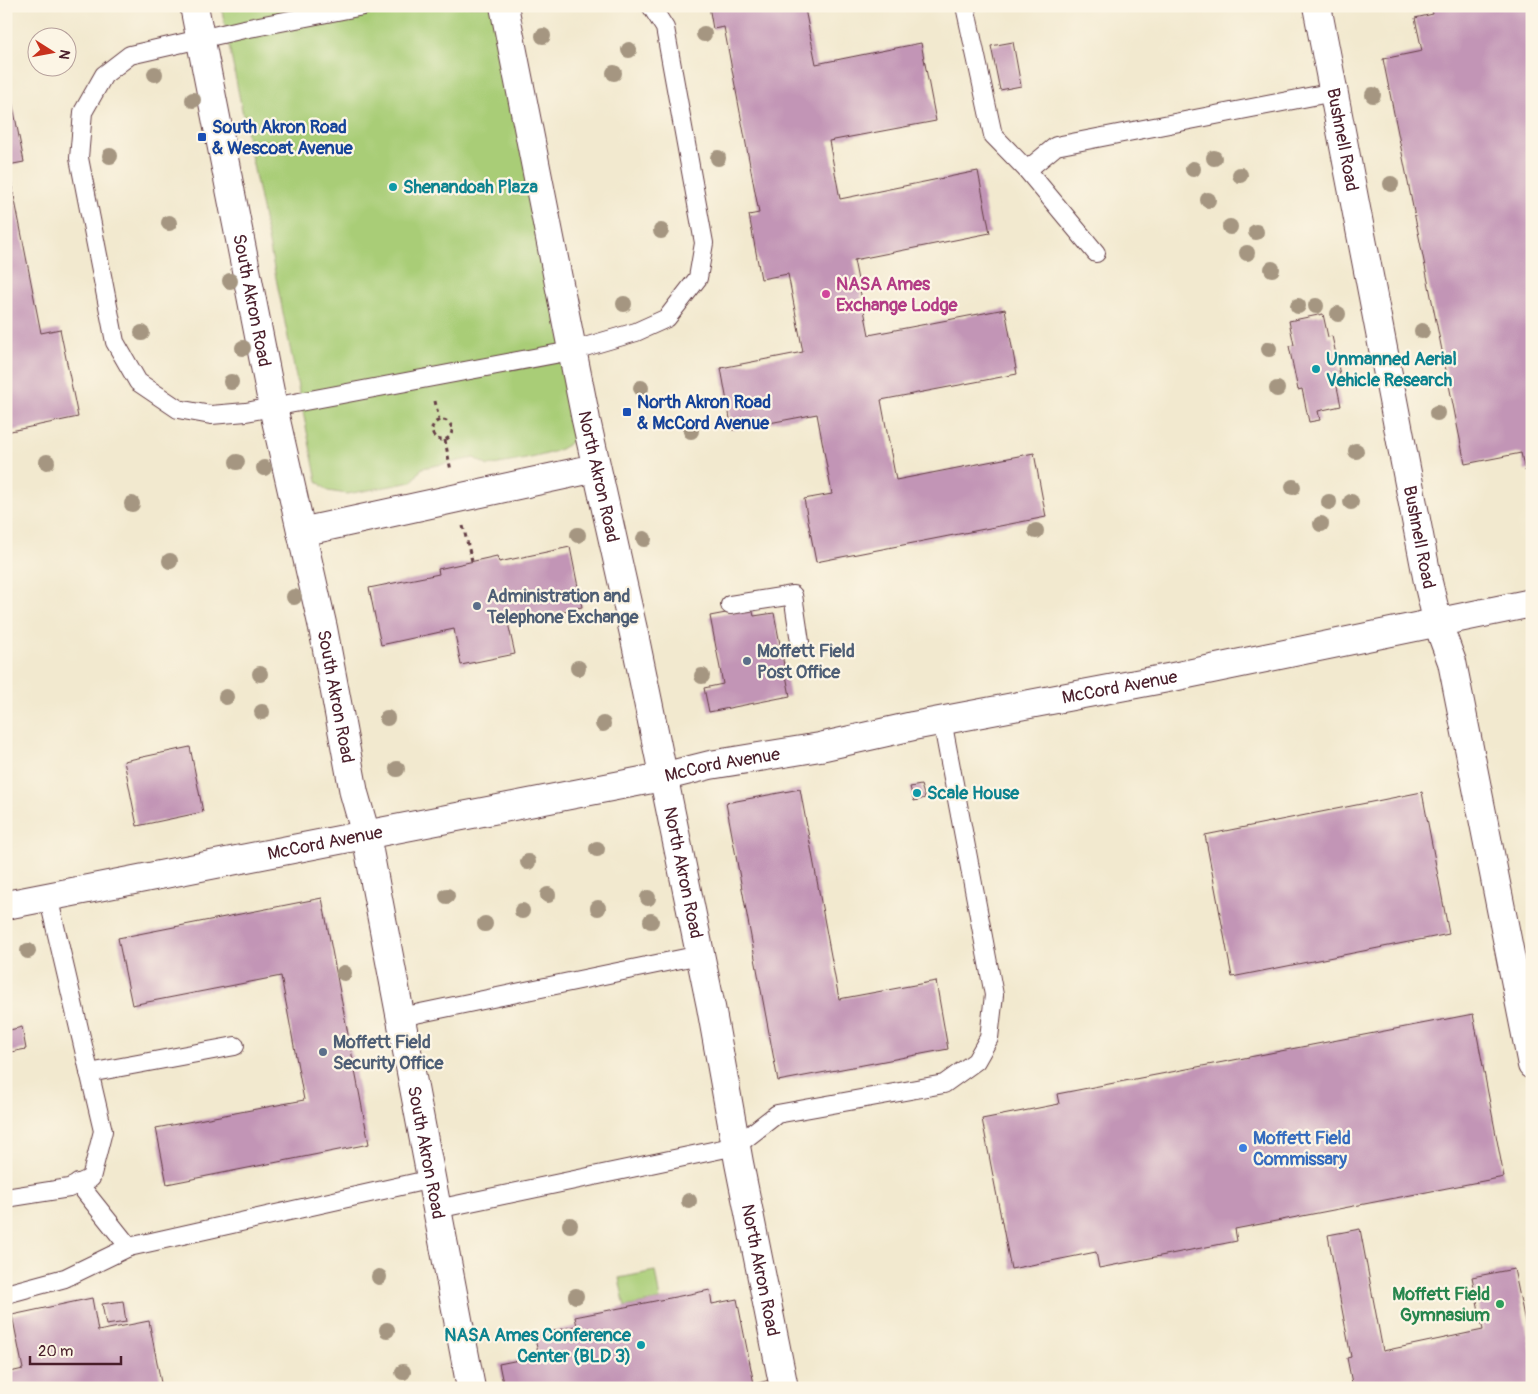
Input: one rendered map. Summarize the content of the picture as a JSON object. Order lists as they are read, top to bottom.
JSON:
{
  "streets": {
    "street": [
      "Bushnell Road",
      "South Akron Road",
      "North Akron Road",
      "McCord Avenue"
    ]
  },
  "crossings": [
    ["Bushnell Road", "McCord Avenue"],
    ["South Akron Road", "McCord Avenue"],
    ["North Akron Road", "McCord Avenue"]
  ],
  "places": {
    "transit": ["South Akron Road & Wescoat Avenue", "North Akron Road & McCord Avenue"],
    "other": [
      "Shenandoah Plaza",
      "NASA Ames Exchange Lodge",
      "Unmanned Aerial Vehicle Research",
      "Administration and Telephone Exchange",
      "Moffett Field Post Office",
      "Scale House",
      "Moffett Field Security Office",
      "Moffett Field Commissary",
      "Moffett Field Gymnasium",
      "NASA Ames Conference Center (BLD 3)"
    ]
  },
  "scale_bar": "20 m",
  "north": "right"
}
